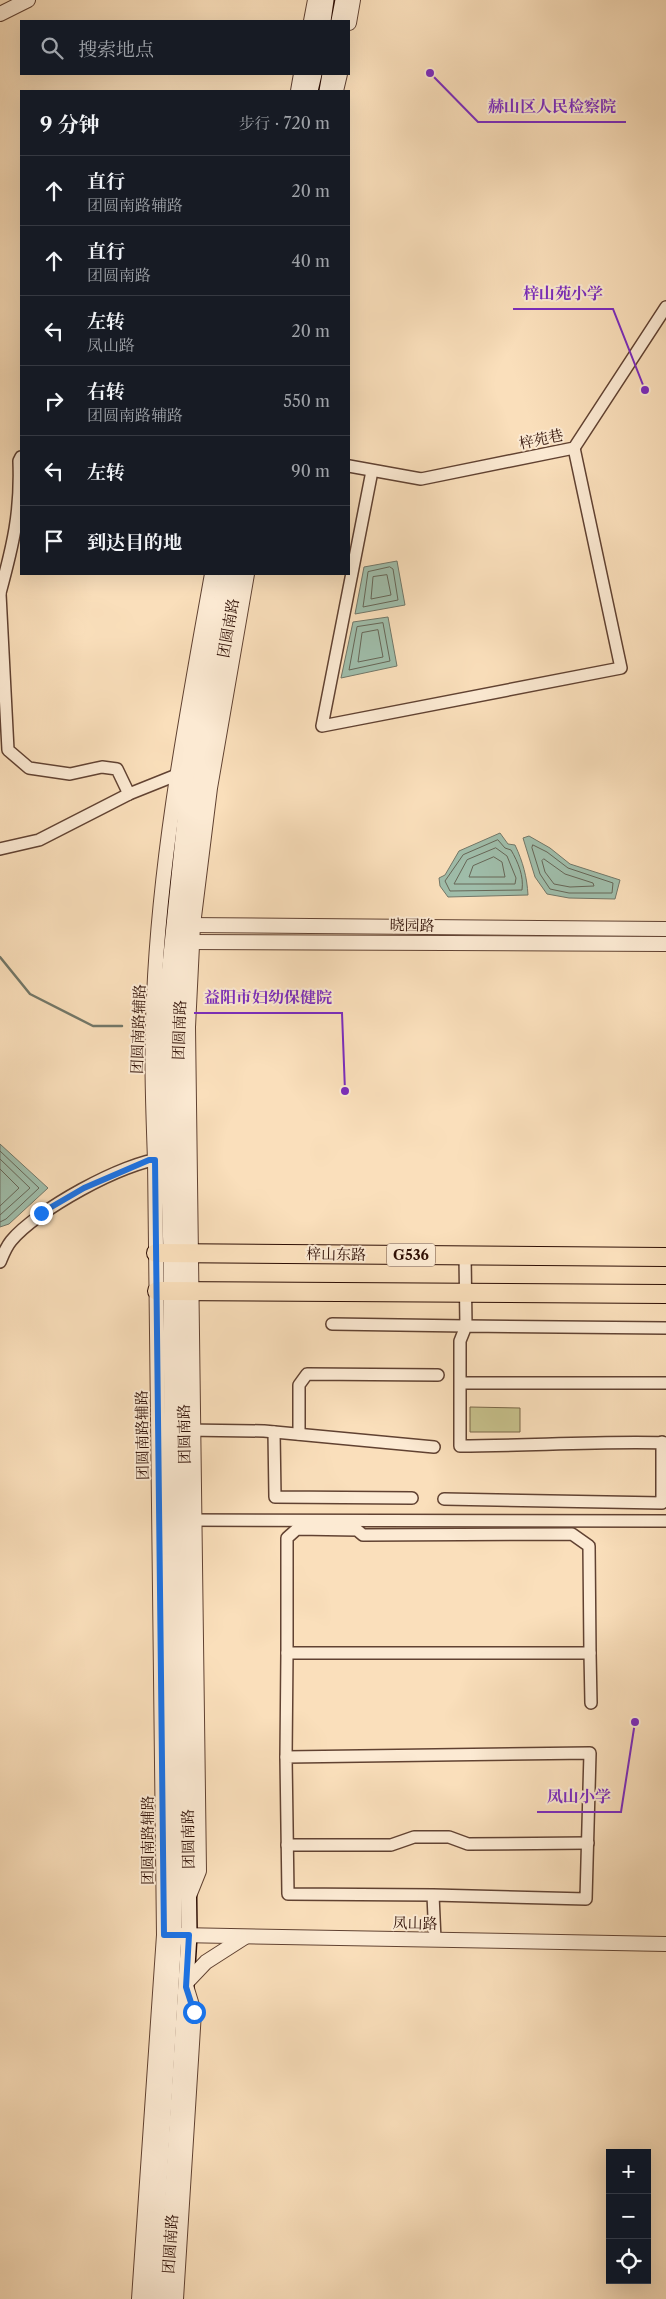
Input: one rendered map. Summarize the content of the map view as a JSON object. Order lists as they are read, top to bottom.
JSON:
{
  "streets": {
    "highway": ["梓山东路", "G536"],
    "main road": ["团圆南路"],
    "street": ["梓苑巷", "晓园路", "凤山路"]
  },
  "crossings": [
    ["团圆南路", "晓园路"],
    ["团圆南路", "梓山东路"],
    ["团圆南路", "凤山路"]
  ],
  "places": [
    "赫山区人民检察院",
    "梓山苑小学",
    "益阳市妇幼保健院",
    "凤山小学"
  ],
  "page": {
    "search": "搜索地点",
    "heading": ["9 分钟", "步行 · 720 m"],
    "list": [
      ["直行", "团圆南路辅路", "20 m"],
      ["直行", "团圆南路", "40 m"],
      ["左转", "凤山路", "20 m"],
      ["右转", "团圆南路辅路", "550 m"],
      ["左转", "90 m"],
      "到达目的地"
    ],
    "map_buttons": ["+", "−"]
  }
}
